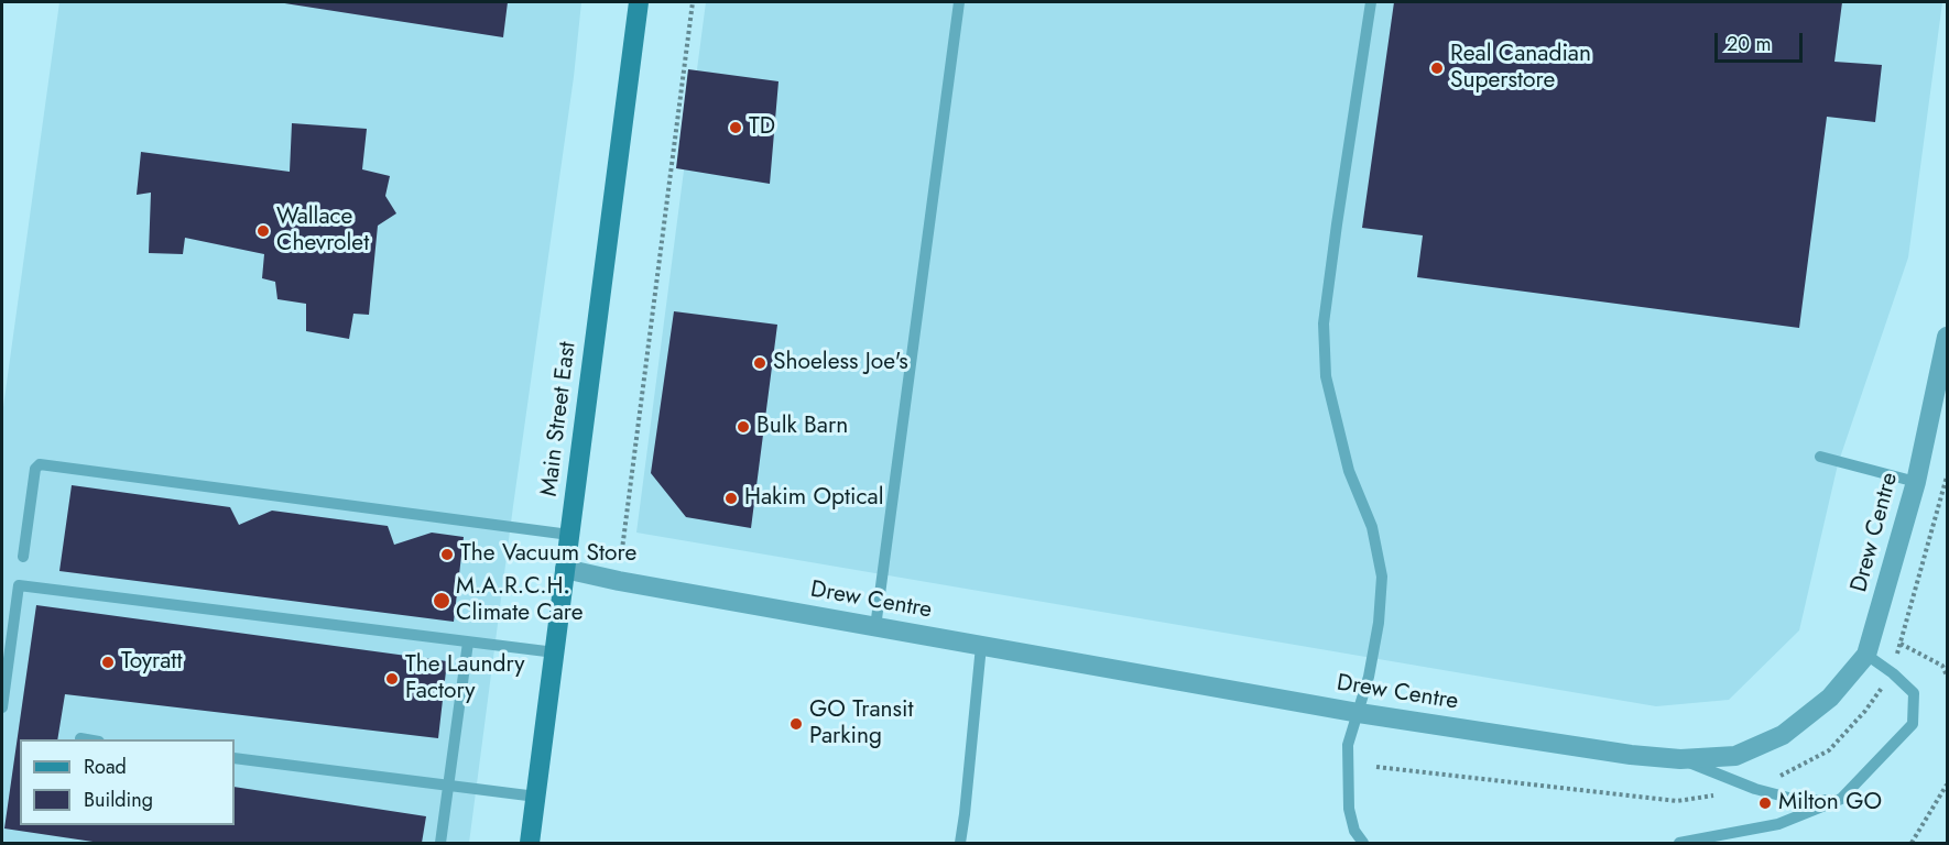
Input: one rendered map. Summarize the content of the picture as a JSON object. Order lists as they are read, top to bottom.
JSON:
{
  "streets": {
    "main road": ["Main Street East"],
    "street": ["Drew Centre"]
  },
  "crossings": [
    ["Main Street East", "Drew Centre"]
  ],
  "places": [
    "Real Canadian Superstore",
    "TD",
    "Wallace Chevrolet",
    "Shoeless Joe's",
    "Bulk Barn",
    "Hakim Optical",
    "The Vacuum Store",
    "M.A.R.C.H. Climate Care",
    "Toyratt",
    "The Laundry Factory",
    "GO Transit Parking",
    "Milton GO"
  ],
  "legend": ["Road", "Building"],
  "scale_bar": "20 m"
}
